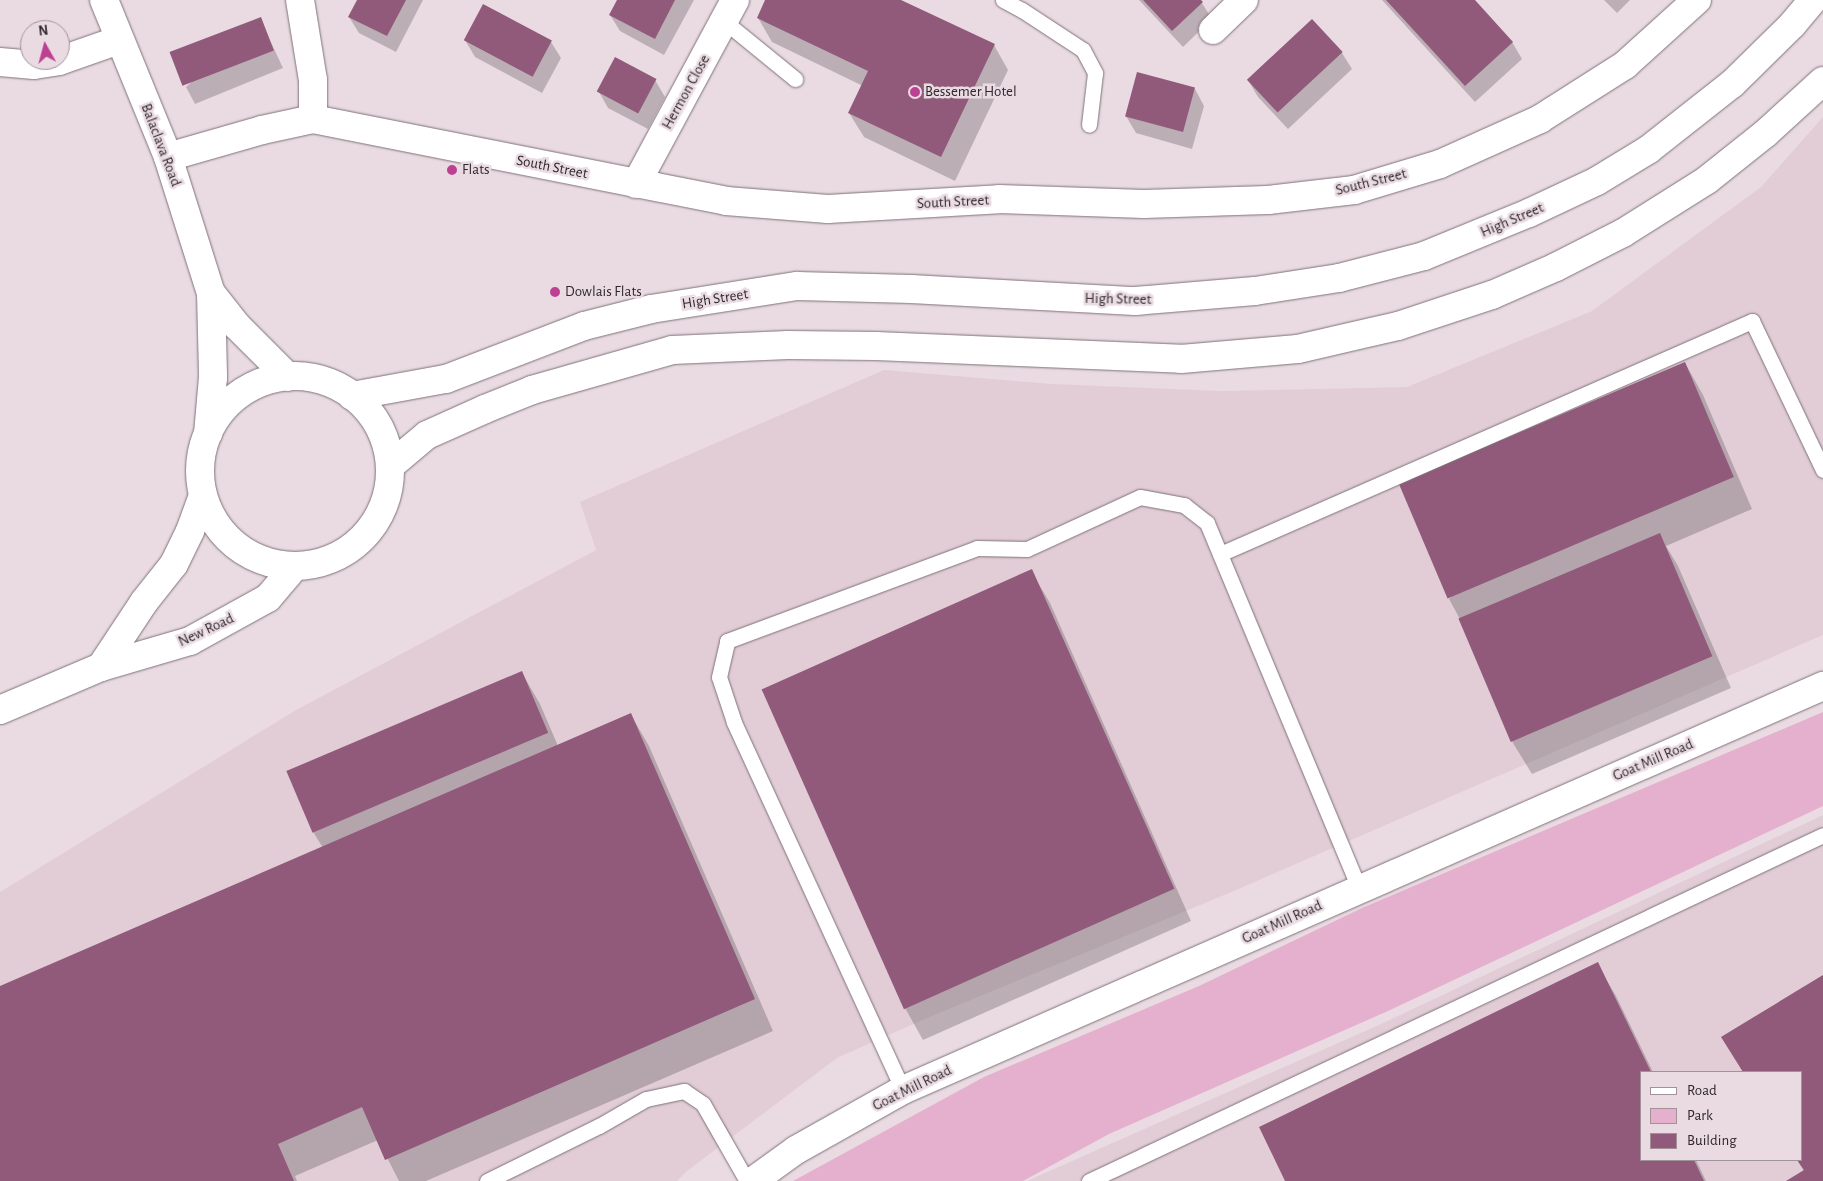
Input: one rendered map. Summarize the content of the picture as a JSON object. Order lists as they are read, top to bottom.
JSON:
{
  "streets": {
    "street": [
      "Hermon Close",
      "Balaclava Road",
      "South Street",
      "High Street",
      "New Road",
      "Goat Mill Road"
    ]
  },
  "crossings": [
    ["Hermon Close", "South Street"],
    ["Balaclava Road", "South Street"]
  ],
  "places": ["Bessemer Hotel", "Flats", "Dowlais Flats"],
  "legend": ["Road", "Park", "Building"],
  "north": "top"
}
